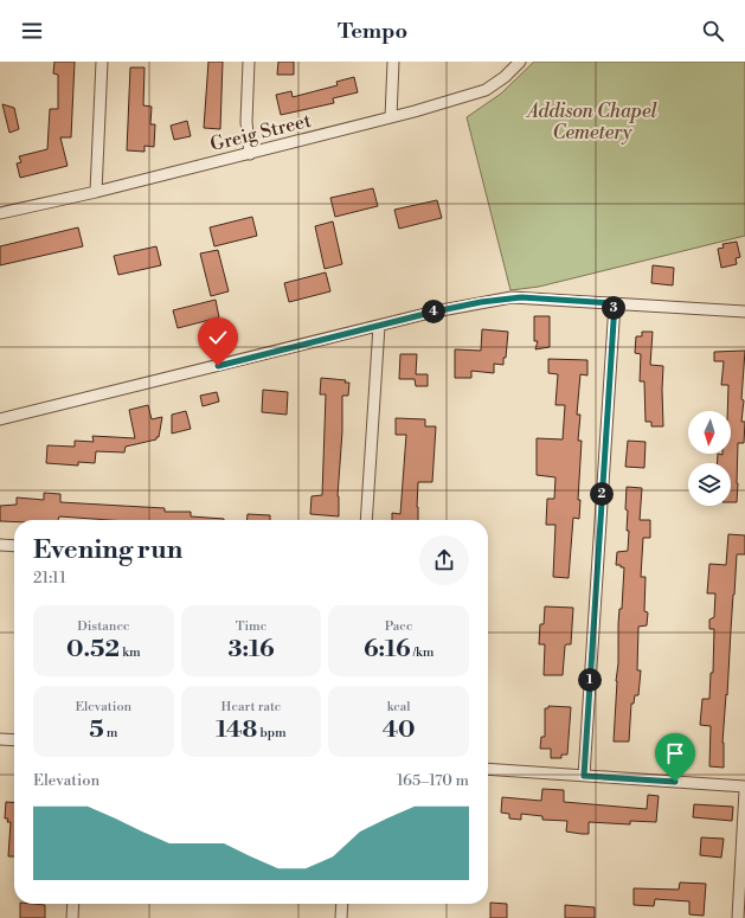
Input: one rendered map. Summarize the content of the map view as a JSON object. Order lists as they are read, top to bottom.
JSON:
{
  "streets": {
    "street": ["Greig Street"]
  },
  "parks": ["Addison Chapel Cemetery"],
  "north": "bottom",
  "page": {
    "header": "Tempo",
    "pins": [
      "3",
      "4",
      "2",
      "1"
    ],
    "heading": ["Evening run", "21:11"],
    "stats": [
      ["Distance", "0.52 km"],
      ["Time", "3:16"],
      ["Pace", "6:16 /km"],
      ["Elevation", "5 m"],
      ["Heart rate", "148 bpm"],
      ["kcal", "40"]
    ],
    "chart": ["Elevation", "165–170 m"]
  }
}
